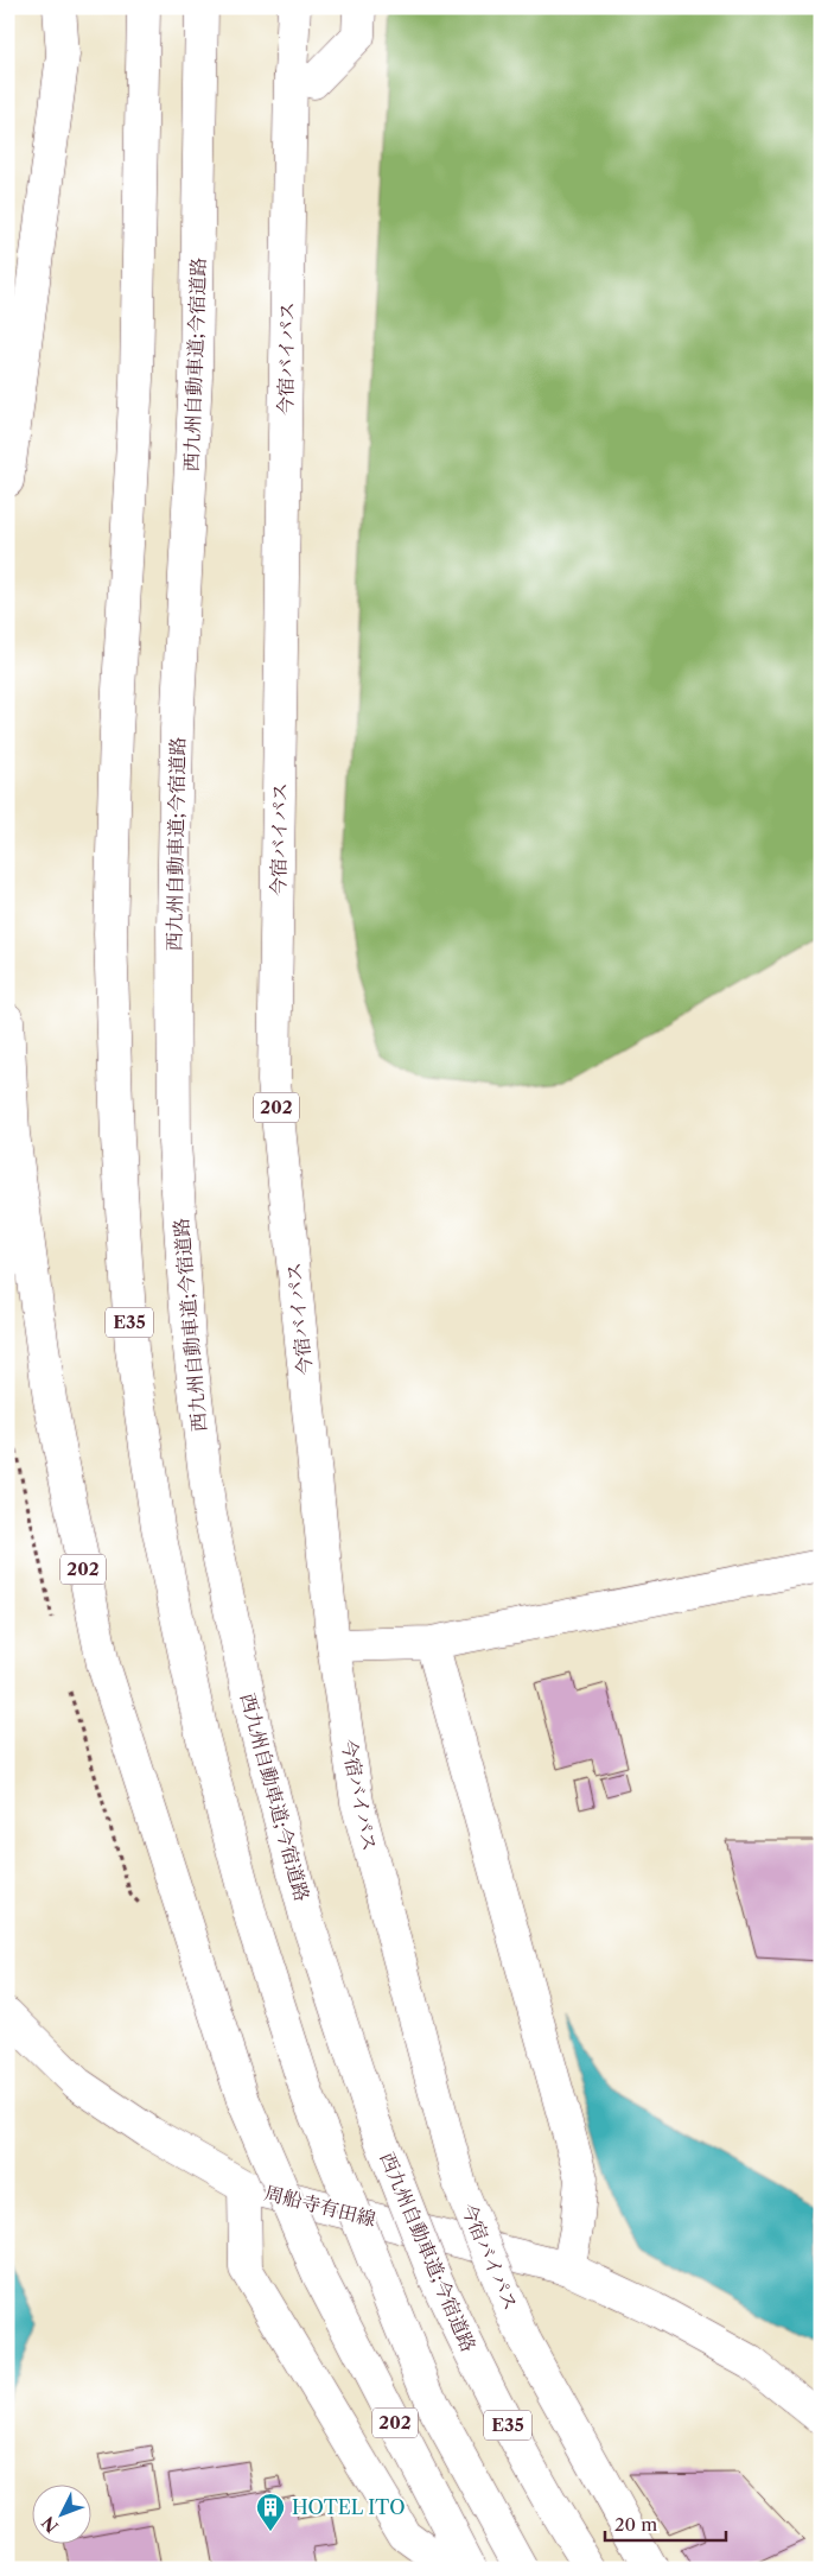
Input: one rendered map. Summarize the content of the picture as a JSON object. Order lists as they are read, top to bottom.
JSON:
{
  "streets": {
    "main road": [
      "今宿バイパス",
      "西九州自動車道;今宿道路",
      "202",
      "E35",
      "周船寺有田線"
    ]
  },
  "places": {
    "building": ["HOTEL ITO"]
  },
  "scale_bar": "20 m",
  "north": "bottom left"
}
